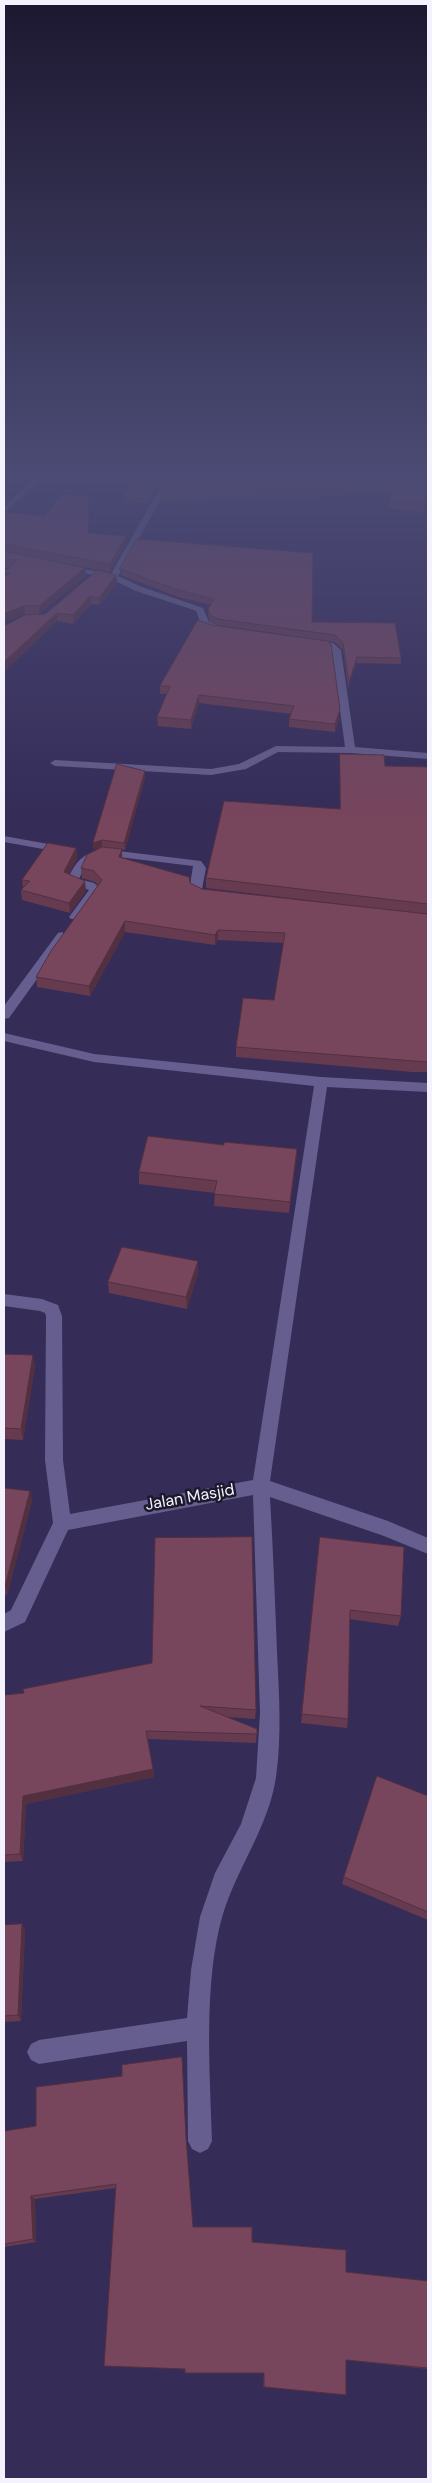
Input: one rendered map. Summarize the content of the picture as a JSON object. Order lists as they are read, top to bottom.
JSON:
{
  "streets": {
    "street": ["Jalan Masjid"]
  }
}
